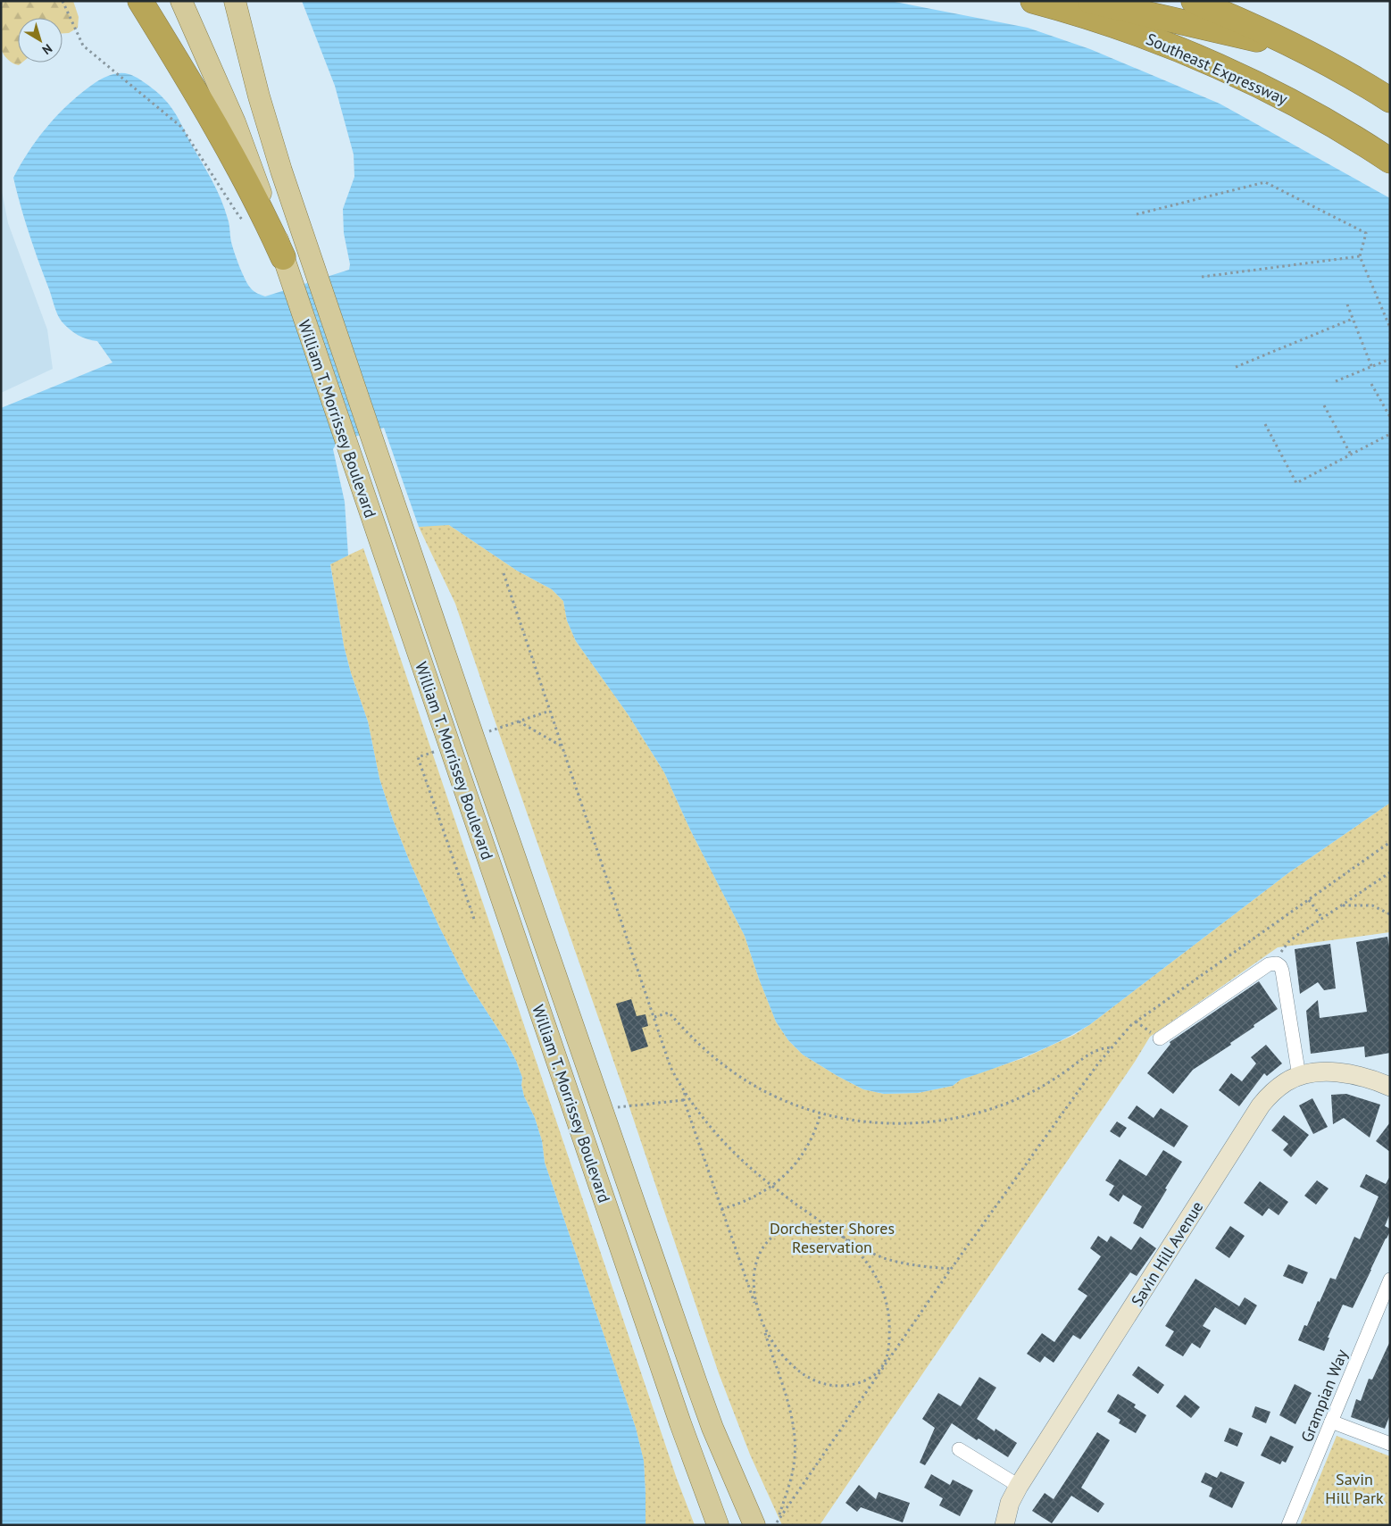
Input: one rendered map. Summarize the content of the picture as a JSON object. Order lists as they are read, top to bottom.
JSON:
{
  "streets": {
    "highway": ["Southeast Expressway"],
    "main road": ["William T. Morrissey Boulevard"],
    "street": ["Savin Hill Avenue", "Grampian Way"]
  },
  "parks": ["Dorchester Shores Reservation", "Savin Hill Park"],
  "north": "bottom right"
}
